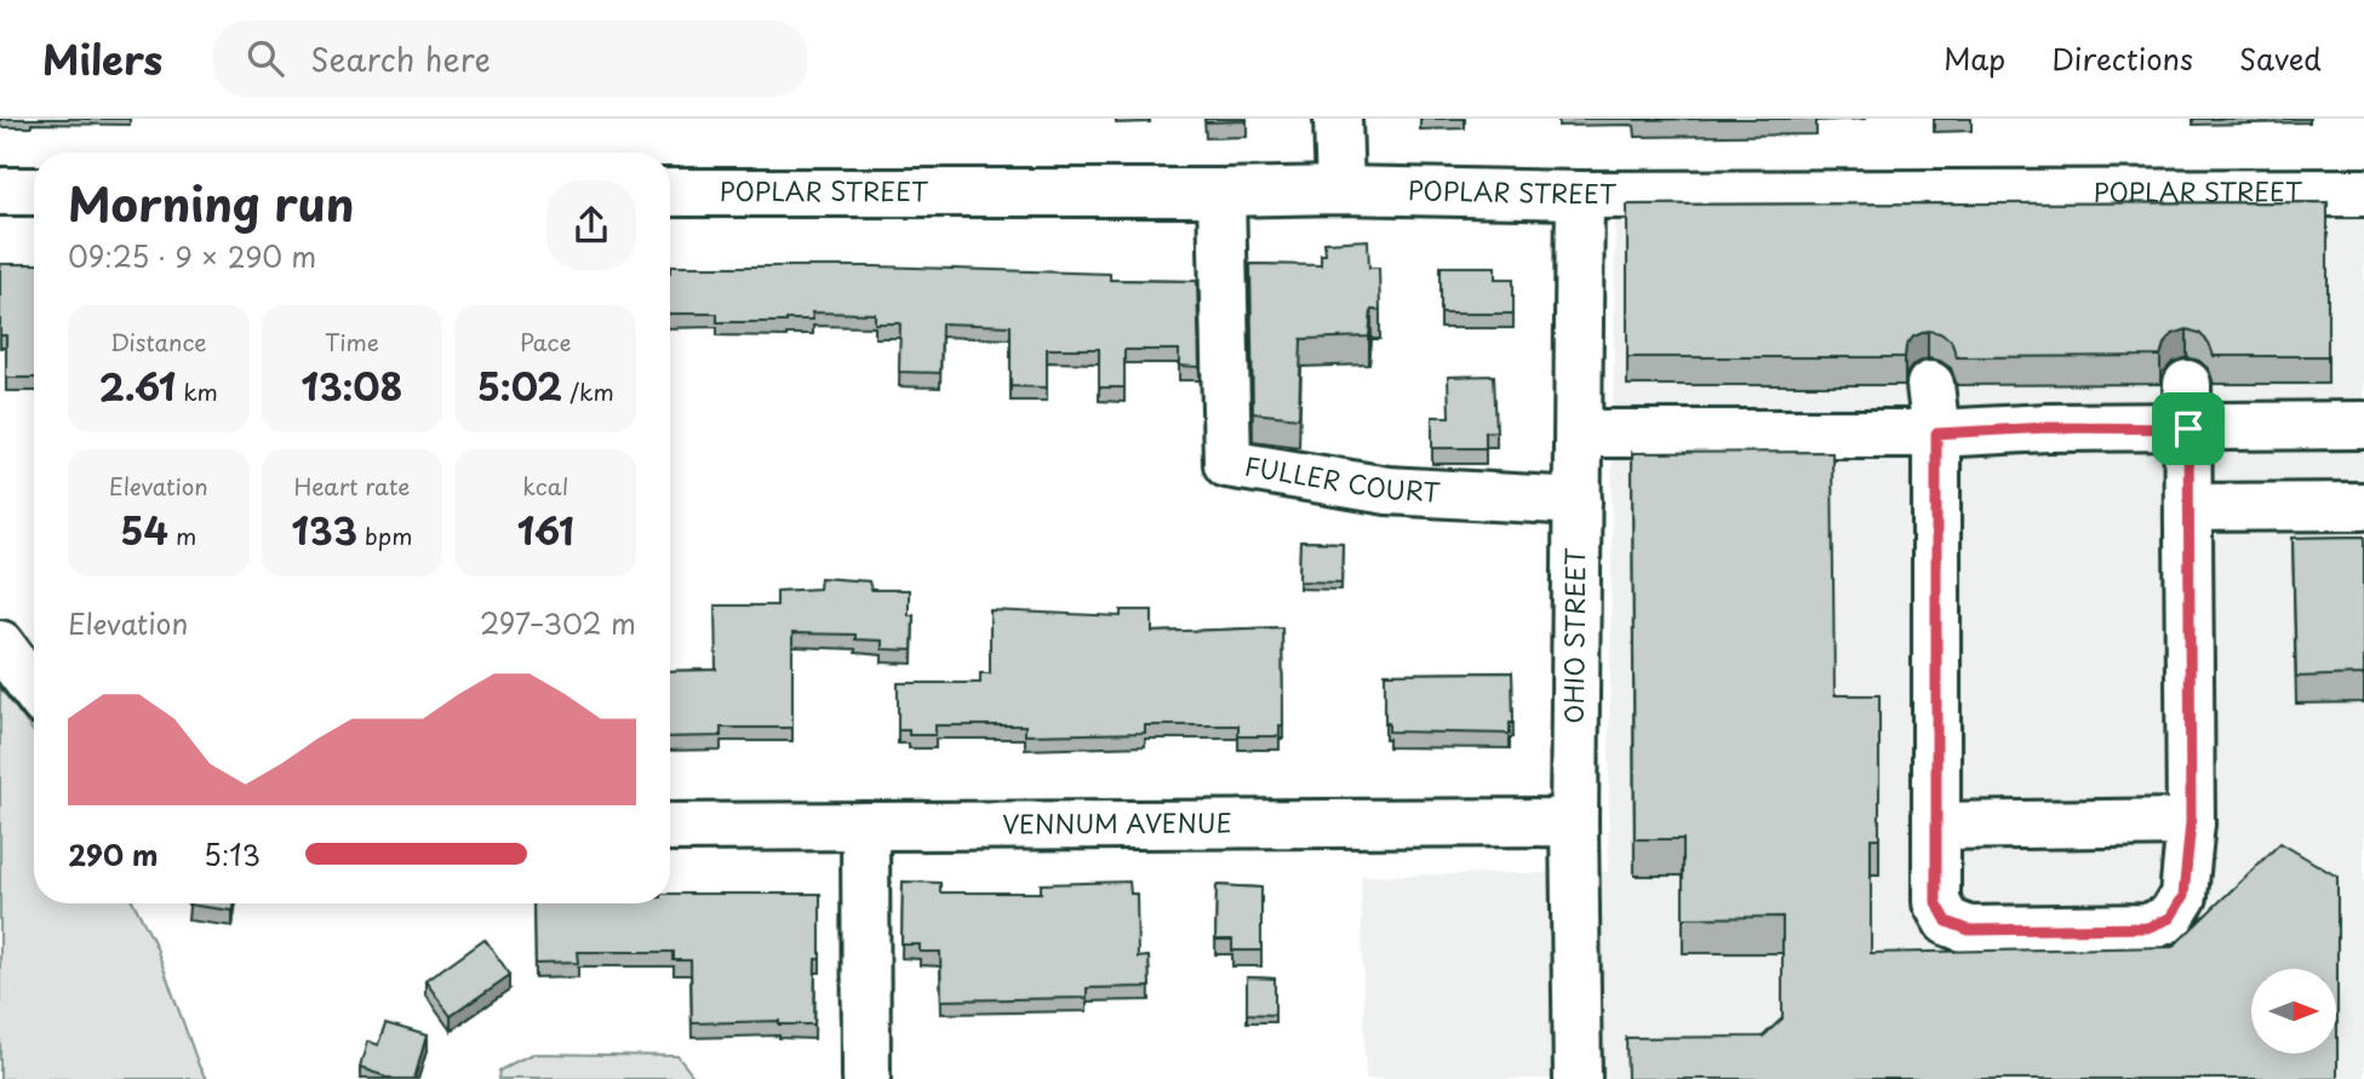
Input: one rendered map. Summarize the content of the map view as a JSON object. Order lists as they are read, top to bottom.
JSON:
{
  "streets": {
    "street": [
      "POPLAR STREET",
      "FULLER COURT",
      "OHIO STREET",
      "VENNUM AVENUE"
    ]
  },
  "crossings": [
    ["POPLAR STREET", "FULLER COURT"],
    ["POPLAR STREET", "OHIO STREET"],
    ["FULLER COURT", "OHIO STREET"],
    ["OHIO STREET", "VENNUM AVENUE"]
  ],
  "north": "right",
  "page": {
    "header": "Milers",
    "search": "Search here",
    "nav": ["Map", "Directions", "Saved"],
    "heading": ["Morning run", "09:25 · 9 × 290 m"],
    "stats": [
      ["Distance", "2.61 km"],
      ["Time", "13:08"],
      ["Pace", "5:02 /km"],
      ["Elevation", "54 m"],
      ["Heart rate", "133 bpm"],
      ["kcal", "161"]
    ],
    "chart": ["Elevation", "297–302 m"],
    "list": [
      {
        "name": "290 m",
        "note": "5:13"
      }
    ]
  }
}
